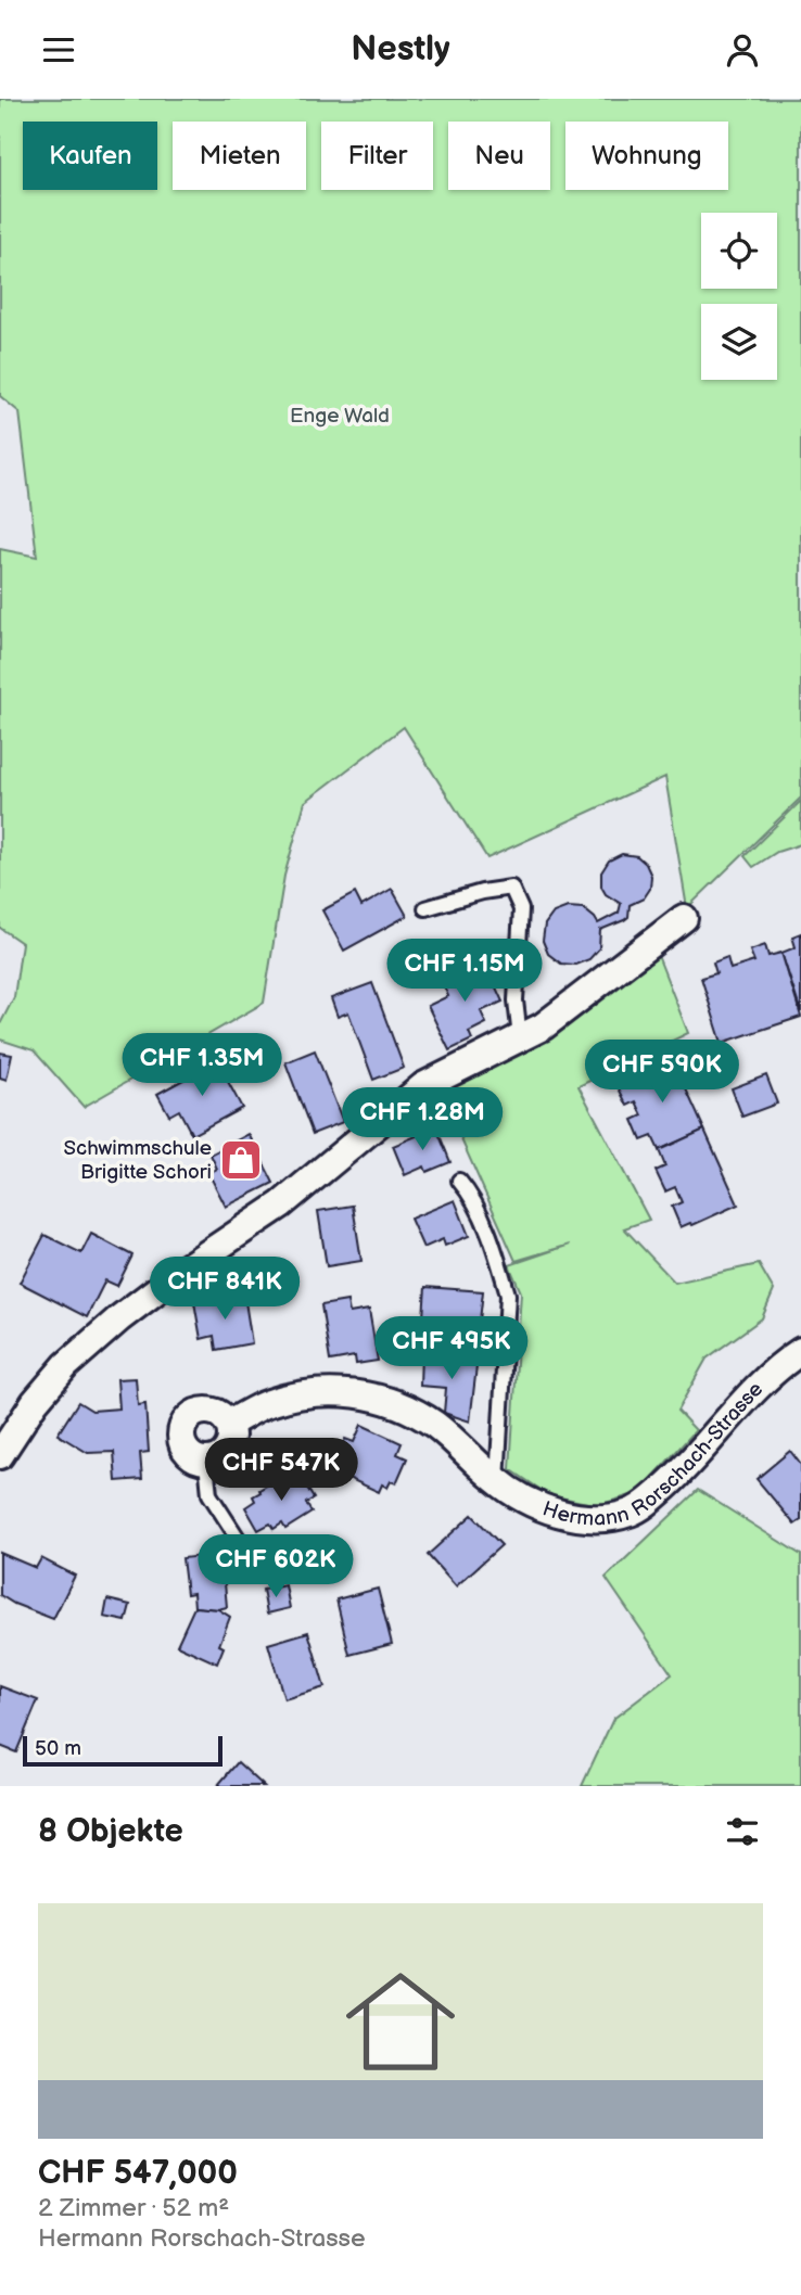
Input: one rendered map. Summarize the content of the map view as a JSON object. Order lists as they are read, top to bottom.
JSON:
{
  "streets": {
    "street": ["Hermann Rorschach-Strasse"]
  },
  "parks": ["Enge Wald"],
  "places": {
    "shop": ["Schwimmschule Brigitte Schori"]
  },
  "scale_bar": "50 m",
  "page": {
    "header": "Nestly",
    "chip": [
      "Kaufen",
      "Mieten",
      "Filter",
      "Neu",
      "Wohnung"
    ],
    "price": [
      "CHF 1.15M",
      "CHF 1.35M",
      "CHF 590K",
      "CHF 1.28M",
      "CHF 841K",
      "CHF 495K",
      "CHF 547K",
      "CHF 602K"
    ],
    "scale": "50 m",
    "heading": "8 Objekte",
    "list": [
      {
        "name": "CHF 547,000",
        "note": "2 Zimmer · 52 m² · Hermann Rorschach-Strasse"
      }
    ]
  }
}
